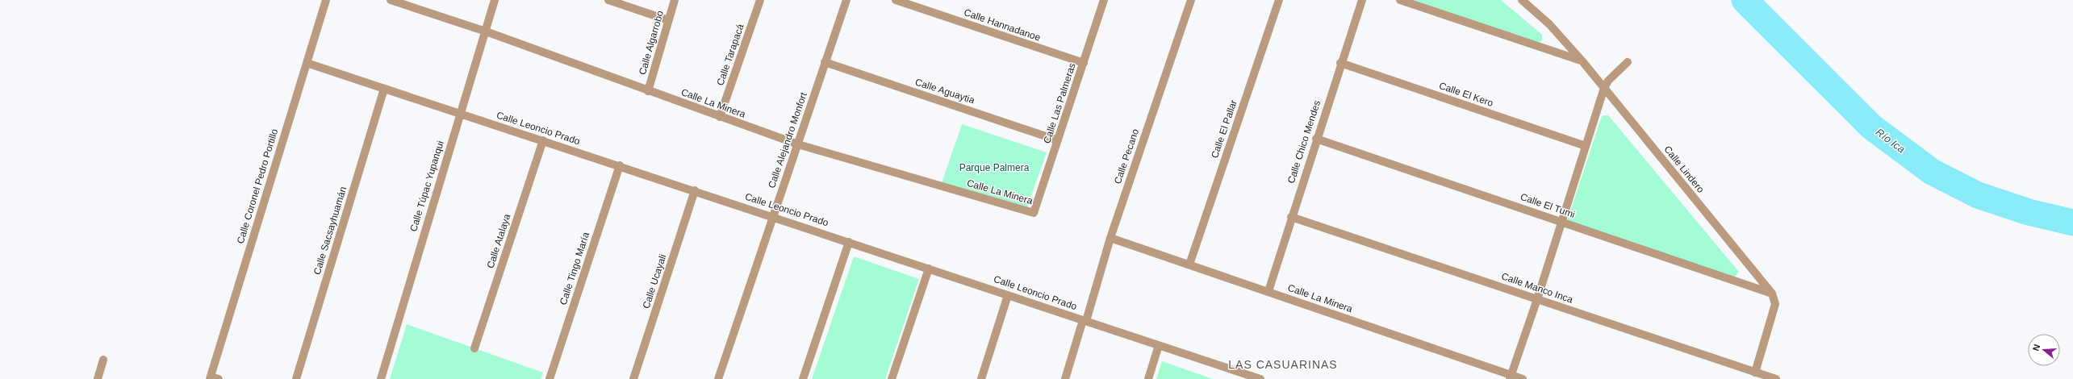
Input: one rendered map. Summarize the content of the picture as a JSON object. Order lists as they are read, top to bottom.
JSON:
{
  "streets": {
    "street": [
      "Calle Hannadanoe",
      "Calle Algarrobo",
      "Calle Tarapacá",
      "Calle Aguaytia",
      "Calle El Kero",
      "Calle La Minera",
      "Calle Las Palmeras",
      "Calle Leoncio Prado",
      "Calle El Pallar",
      "Calle Alejandro Monfort",
      "Calle Chico Mendes",
      "Calle Pecano",
      "Calle Lindero",
      "Calle Coronel Pedro Portillo",
      "Calle Túpac Yupanqui",
      "Calle El Tumi",
      "Calle Sacsayhuamán",
      "Calle Atalaya",
      "Calle Tingo María",
      "Calle Ucayali",
      "Calle Manco Inca"
    ]
  },
  "crossings": [
    ["Calle Hannadanoe", "Calle Las Palmeras"],
    ["Calle Algarrobo", "Calle La Minera"],
    ["Calle Tarapacá", "Calle La Minera"],
    ["Calle Aguaytia", "Calle Las Palmeras"],
    ["Calle Aguaytia", "Calle Alejandro Monfort"],
    ["Calle El Kero", "Calle Chico Mendes"],
    ["Calle La Minera", "Calle Las Palmeras"],
    ["Calle La Minera", "Calle El Pallar"],
    ["Calle La Minera", "Calle Alejandro Monfort"],
    ["Calle La Minera", "Calle Chico Mendes"],
    ["Calle La Minera", "Calle Pecano"],
    ["Calle La Minera", "Calle Túpac Yupanqui"],
    ["Calle Leoncio Prado", "Calle Alejandro Monfort"],
    ["Calle Leoncio Prado", "Calle Pecano"],
    ["Calle Leoncio Prado", "Calle Coronel Pedro Portillo"],
    ["Calle Leoncio Prado", "Calle Túpac Yupanqui"],
    ["Calle Leoncio Prado", "Calle Sacsayhuamán"],
    ["Calle Leoncio Prado", "Calle Atalaya"],
    ["Calle Leoncio Prado", "Calle Tingo María"],
    ["Calle Leoncio Prado", "Calle Ucayali"],
    ["Calle Chico Mendes", "Calle El Tumi"],
    ["Calle Chico Mendes", "Calle Manco Inca"],
    ["Calle Lindero", "Calle El Tumi"]
  ],
  "districts": ["LAS CASUARINAS"],
  "water": ["Río Ica"],
  "parks": ["Parque Palmera"],
  "north": "left"
}
